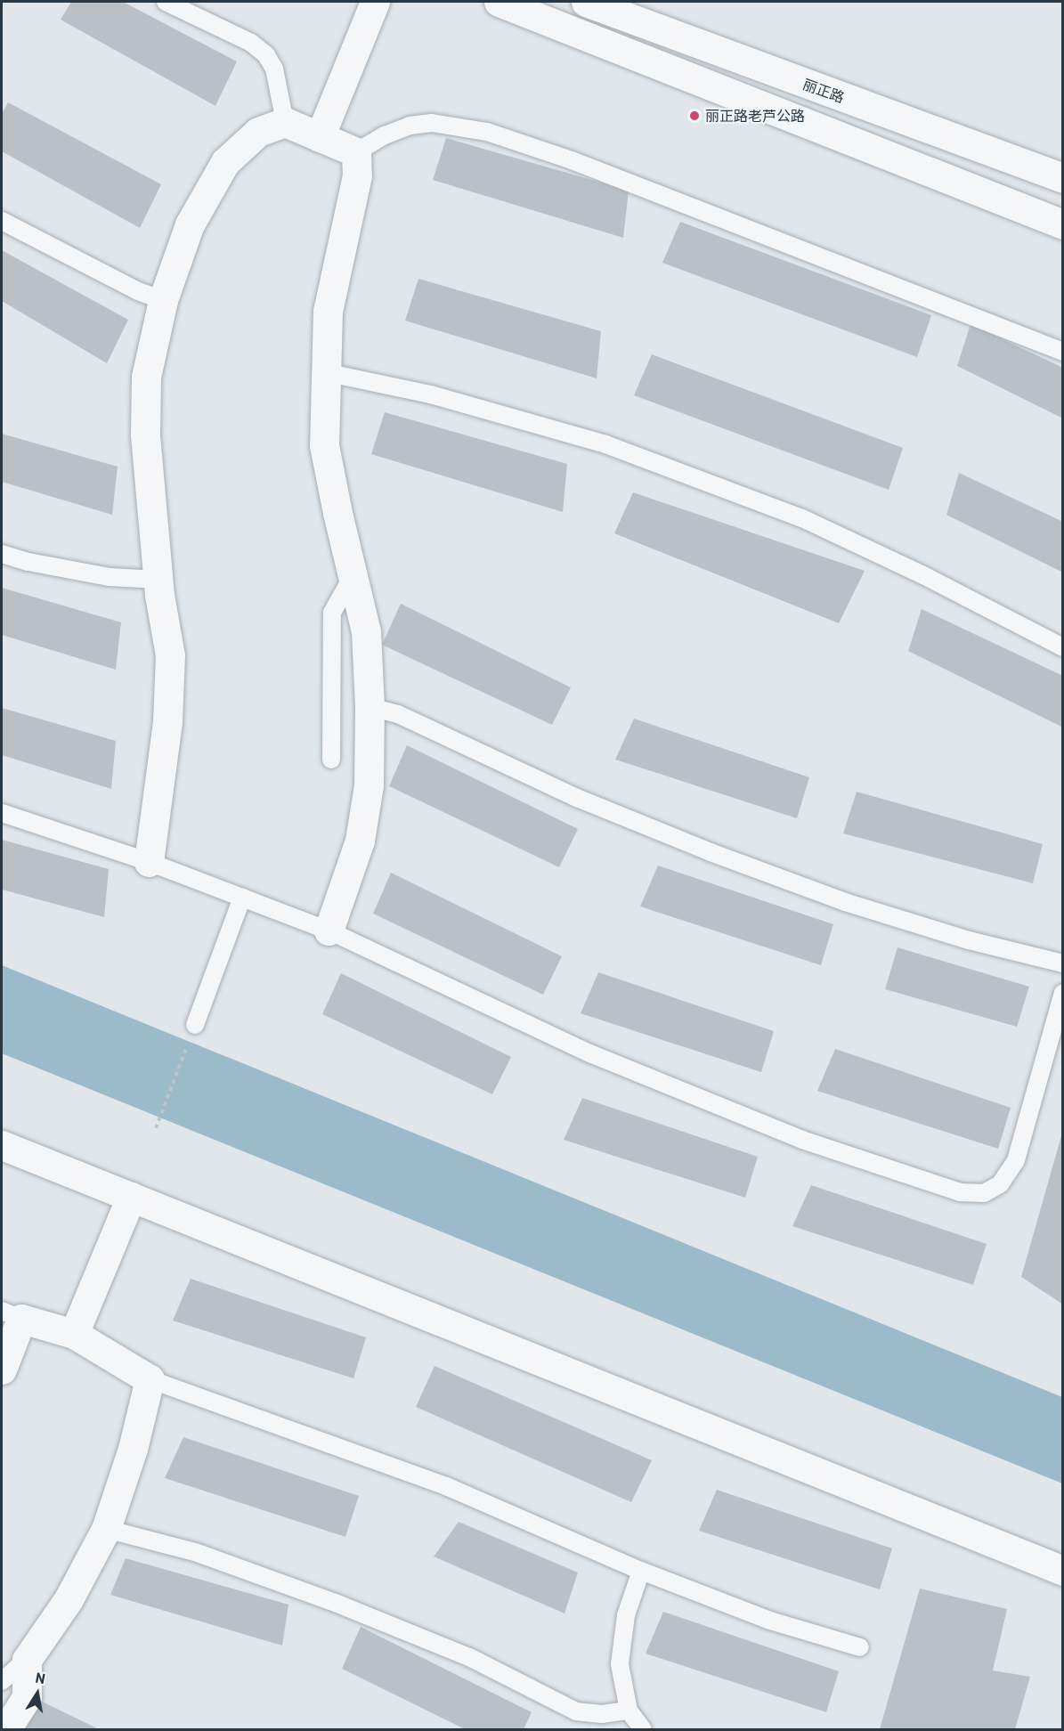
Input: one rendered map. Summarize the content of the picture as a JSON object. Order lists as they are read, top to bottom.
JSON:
{
  "streets": {
    "street": ["丽正路"]
  },
  "places": ["丽正路老芦公路"],
  "north": "top"
}
